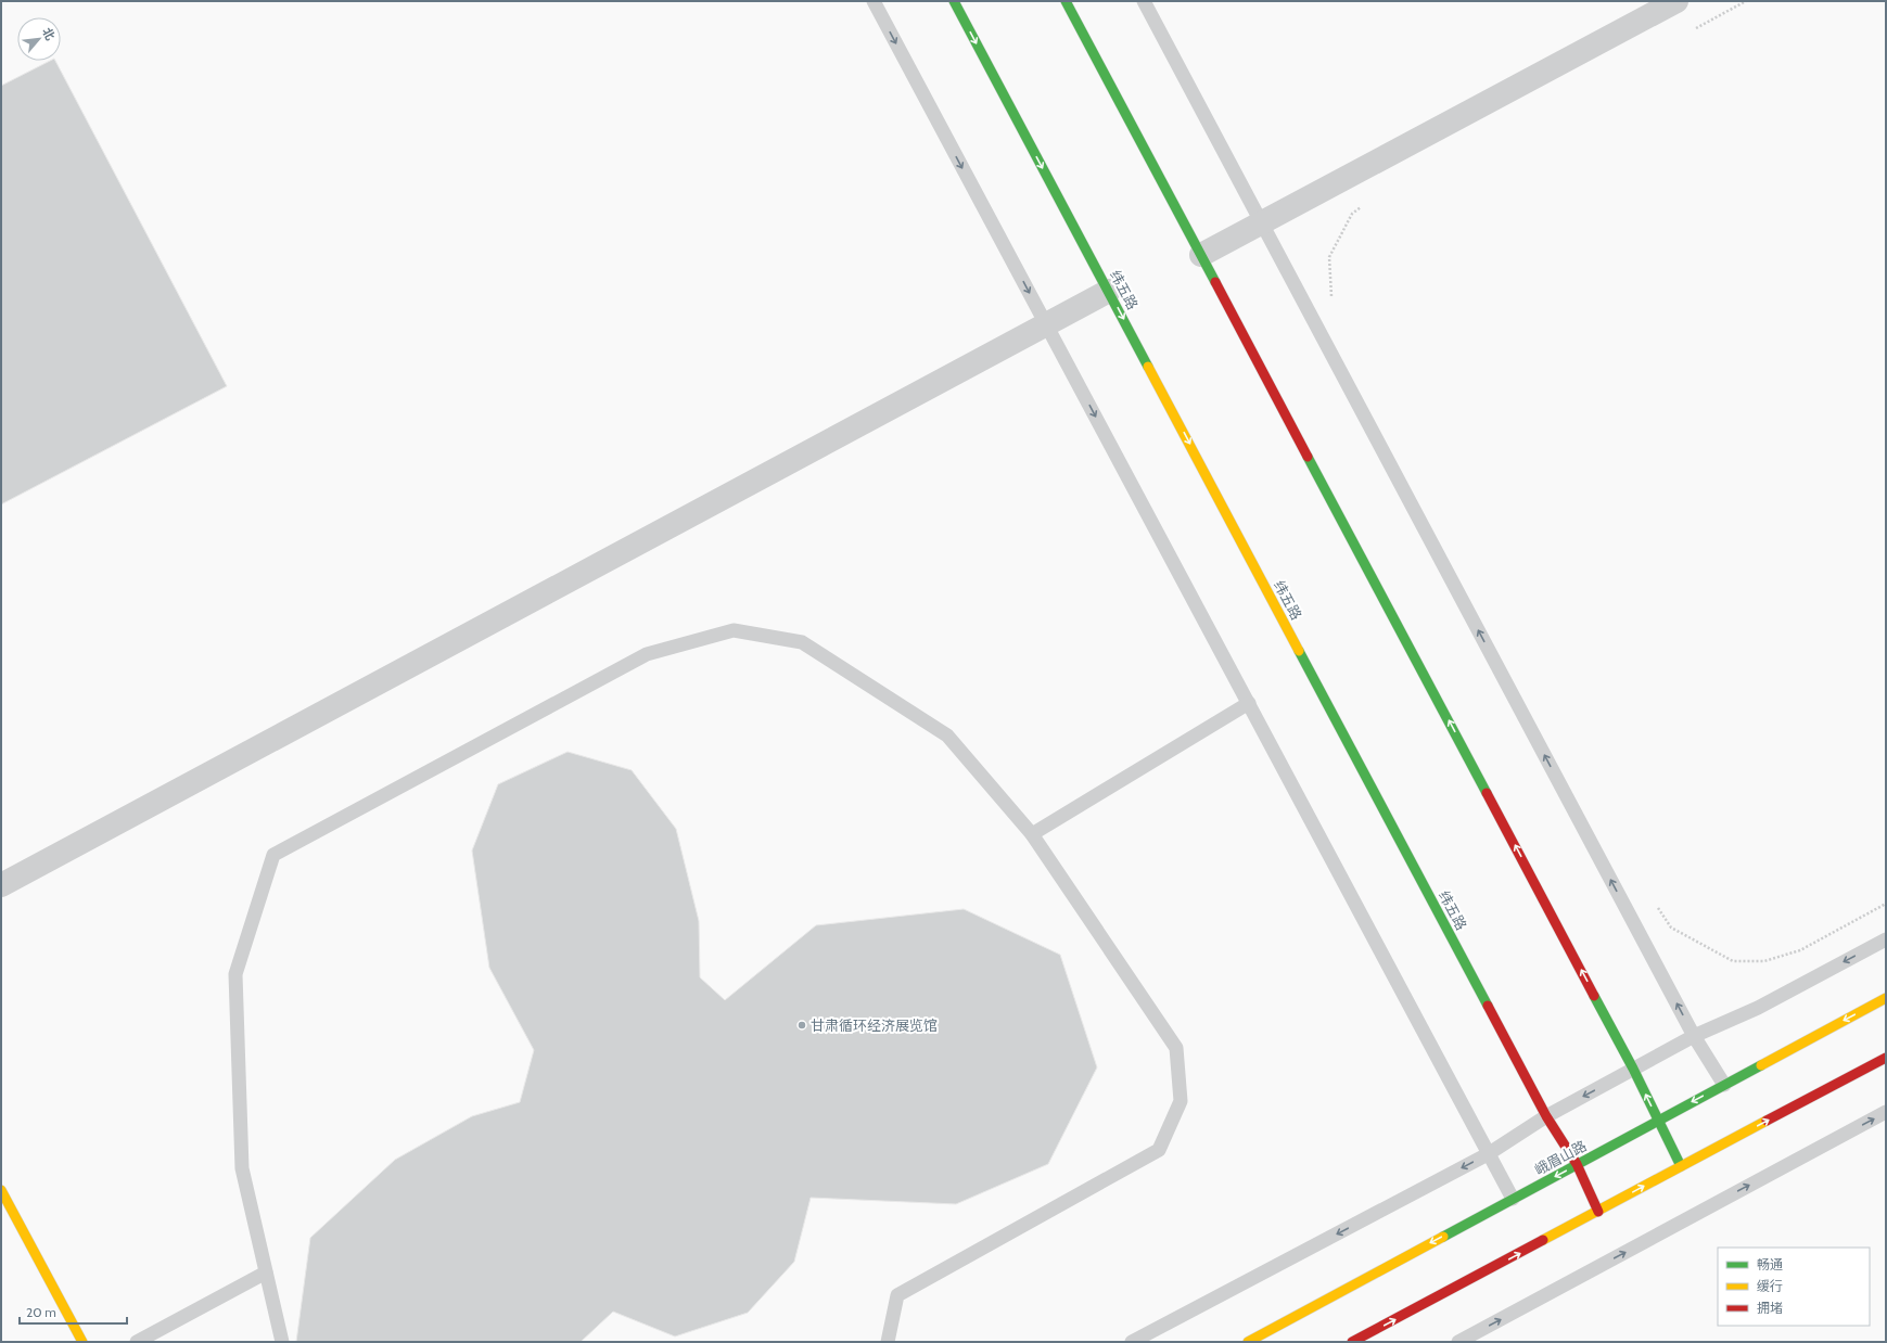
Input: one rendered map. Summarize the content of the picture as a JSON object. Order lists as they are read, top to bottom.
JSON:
{
  "streets": {
    "street": ["纬五路", "峨眉山路"]
  },
  "crossings": [
    ["纬五路", "峨眉山路"]
  ],
  "one_way": ["纬五路"],
  "places": ["甘肃循环经济展览馆"],
  "legend": ["畅通", "缓行", "拥堵"],
  "scale_bar": "20 m",
  "north": "top right"
}
